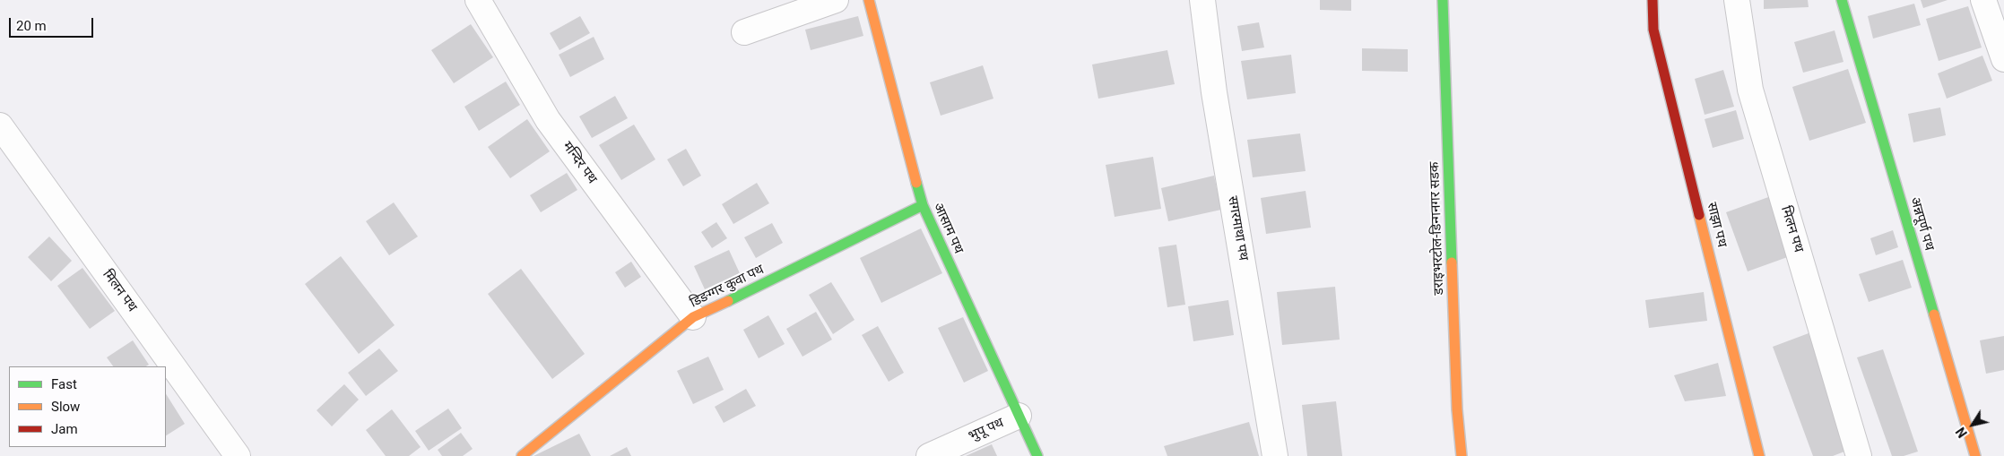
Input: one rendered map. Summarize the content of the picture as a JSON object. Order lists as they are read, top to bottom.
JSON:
{
  "streets": {
    "street": [
      "मन्दिर पथ",
      "अन्नपूर्ण पथ",
      "साझा पथ",
      "आसाम पथ",
      "सगरमाथा पथ",
      "डराइभरटोल-डिन्गनगर सडक",
      "मिलन पथ",
      "डिङग्गर कुवा पथ",
      "भुपू पथ"
    ]
  },
  "crossings": [
    ["मन्दिर पथ", "डिङग्गर कुवा पथ"],
    ["आसाम पथ", "डिङग्गर कुवा पथ"],
    ["आसाम पथ", "भुपू पथ"]
  ],
  "legend": ["Fast", "Slow", "Jam"],
  "scale_bar": "20 m",
  "north": "bottom left"
}
